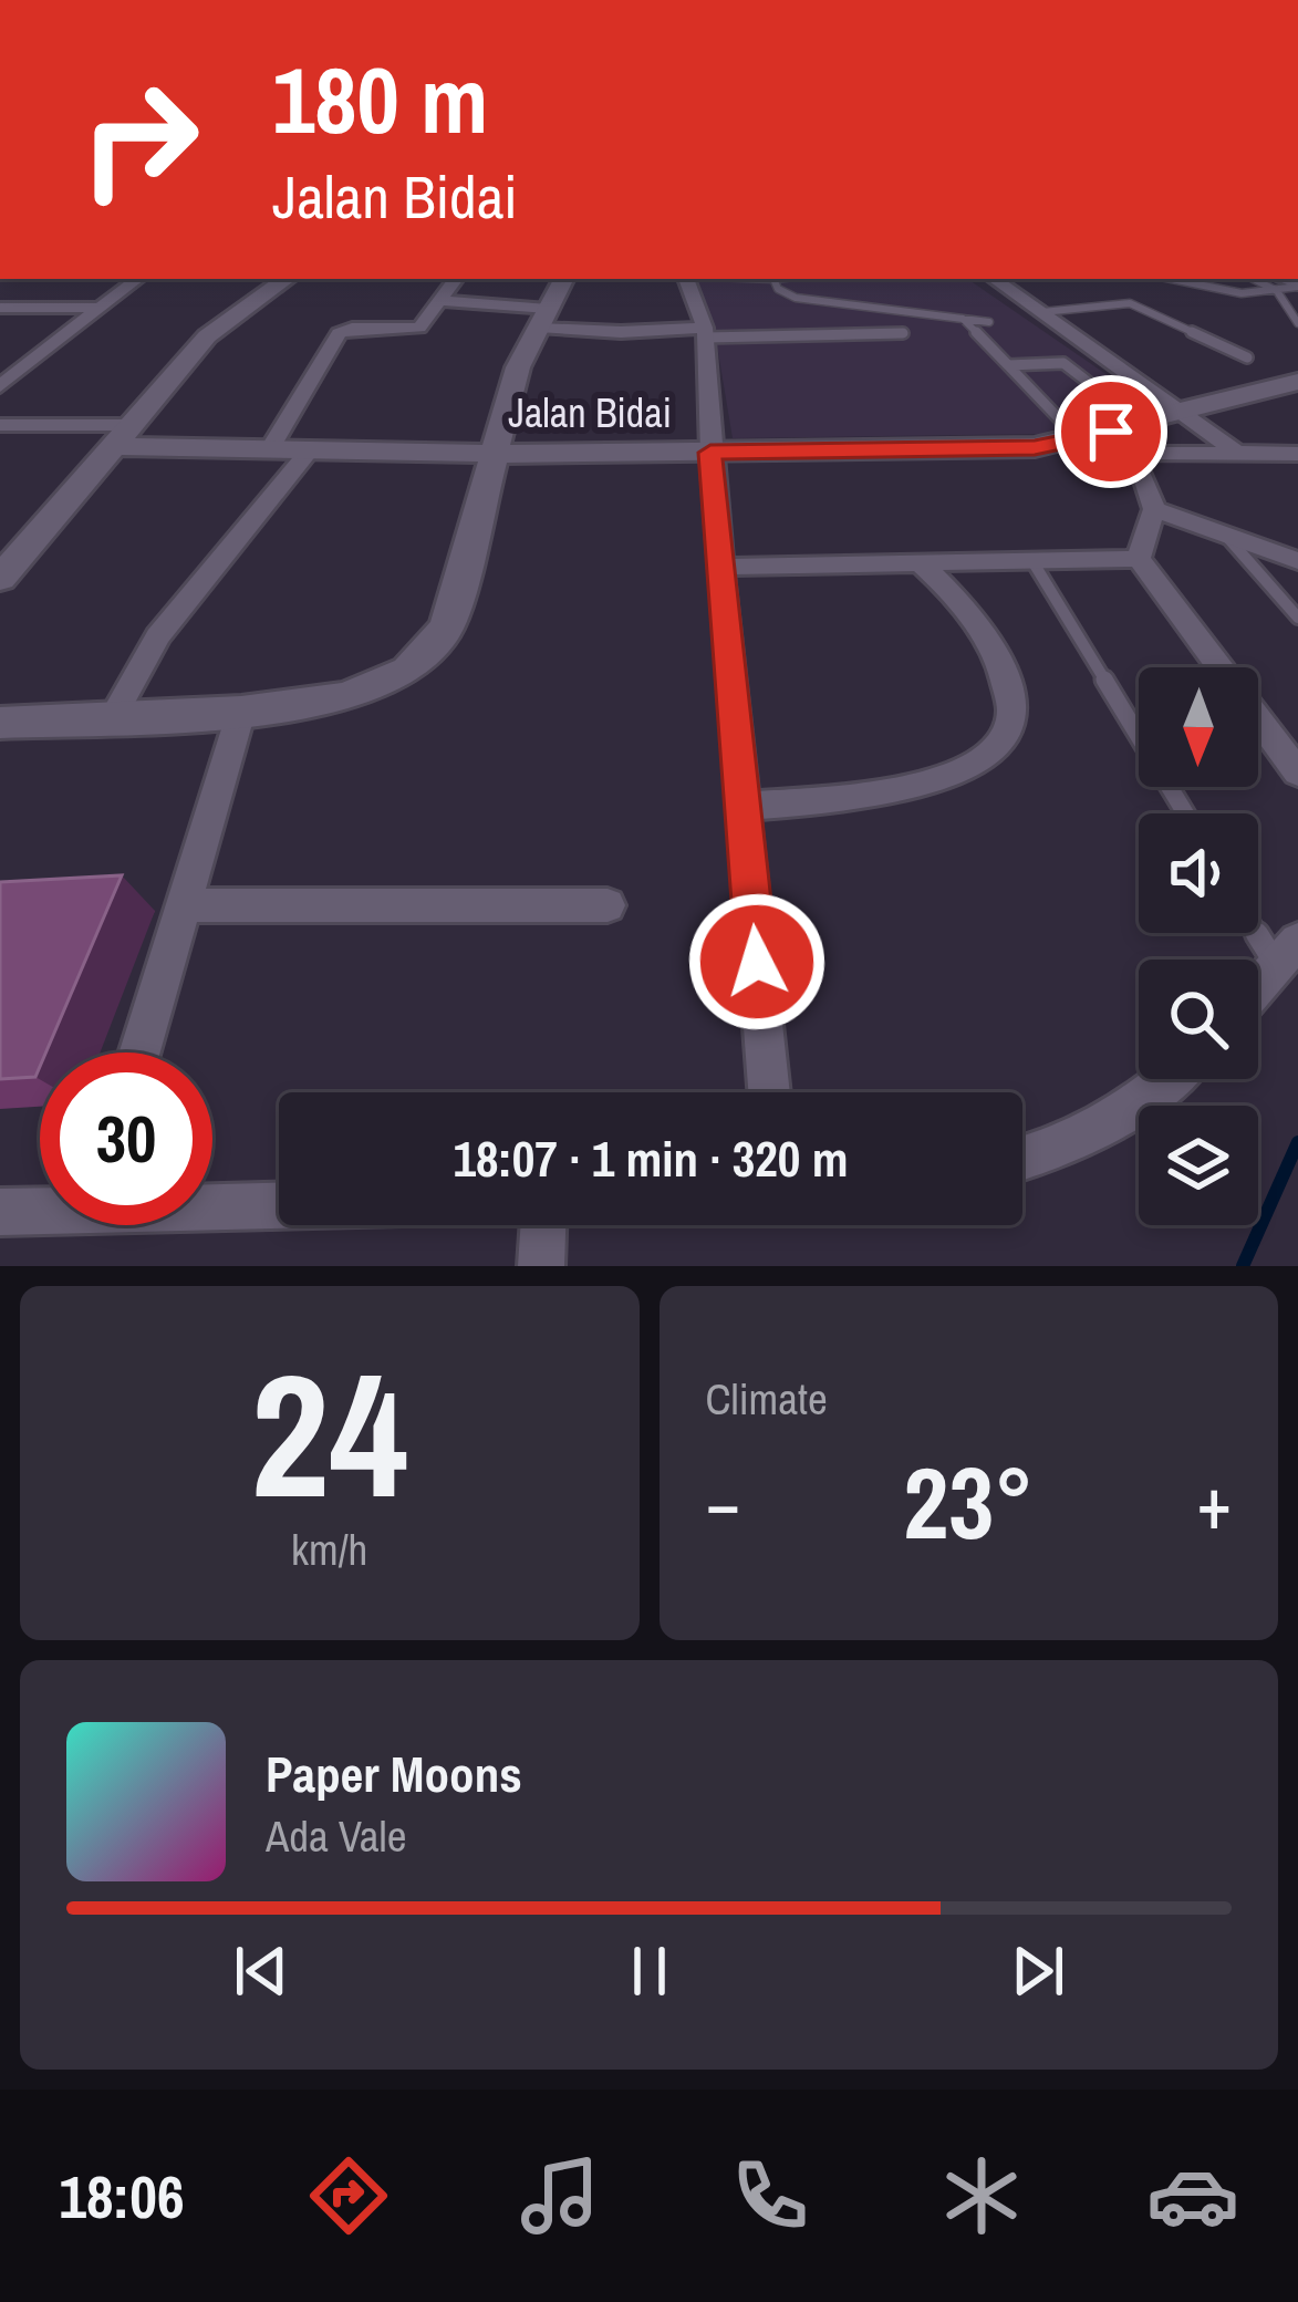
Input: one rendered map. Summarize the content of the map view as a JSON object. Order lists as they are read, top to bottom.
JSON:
{
  "streets": {
    "main road": ["Jalan Bidai"]
  },
  "north": "bottom",
  "page": {
    "turn": ["180 m", "Jalan Bidai"],
    "limit": "30",
    "trip": "18:07 · 1 min · 320 m",
    "tile": [
      ["24", "km/h"],
      "Climate"
    ],
    "heat": ["−", "23°", "+"],
    "song": ["Paper Moons", "Ada Vale"],
    "tabs": "18:06"
  }
}
